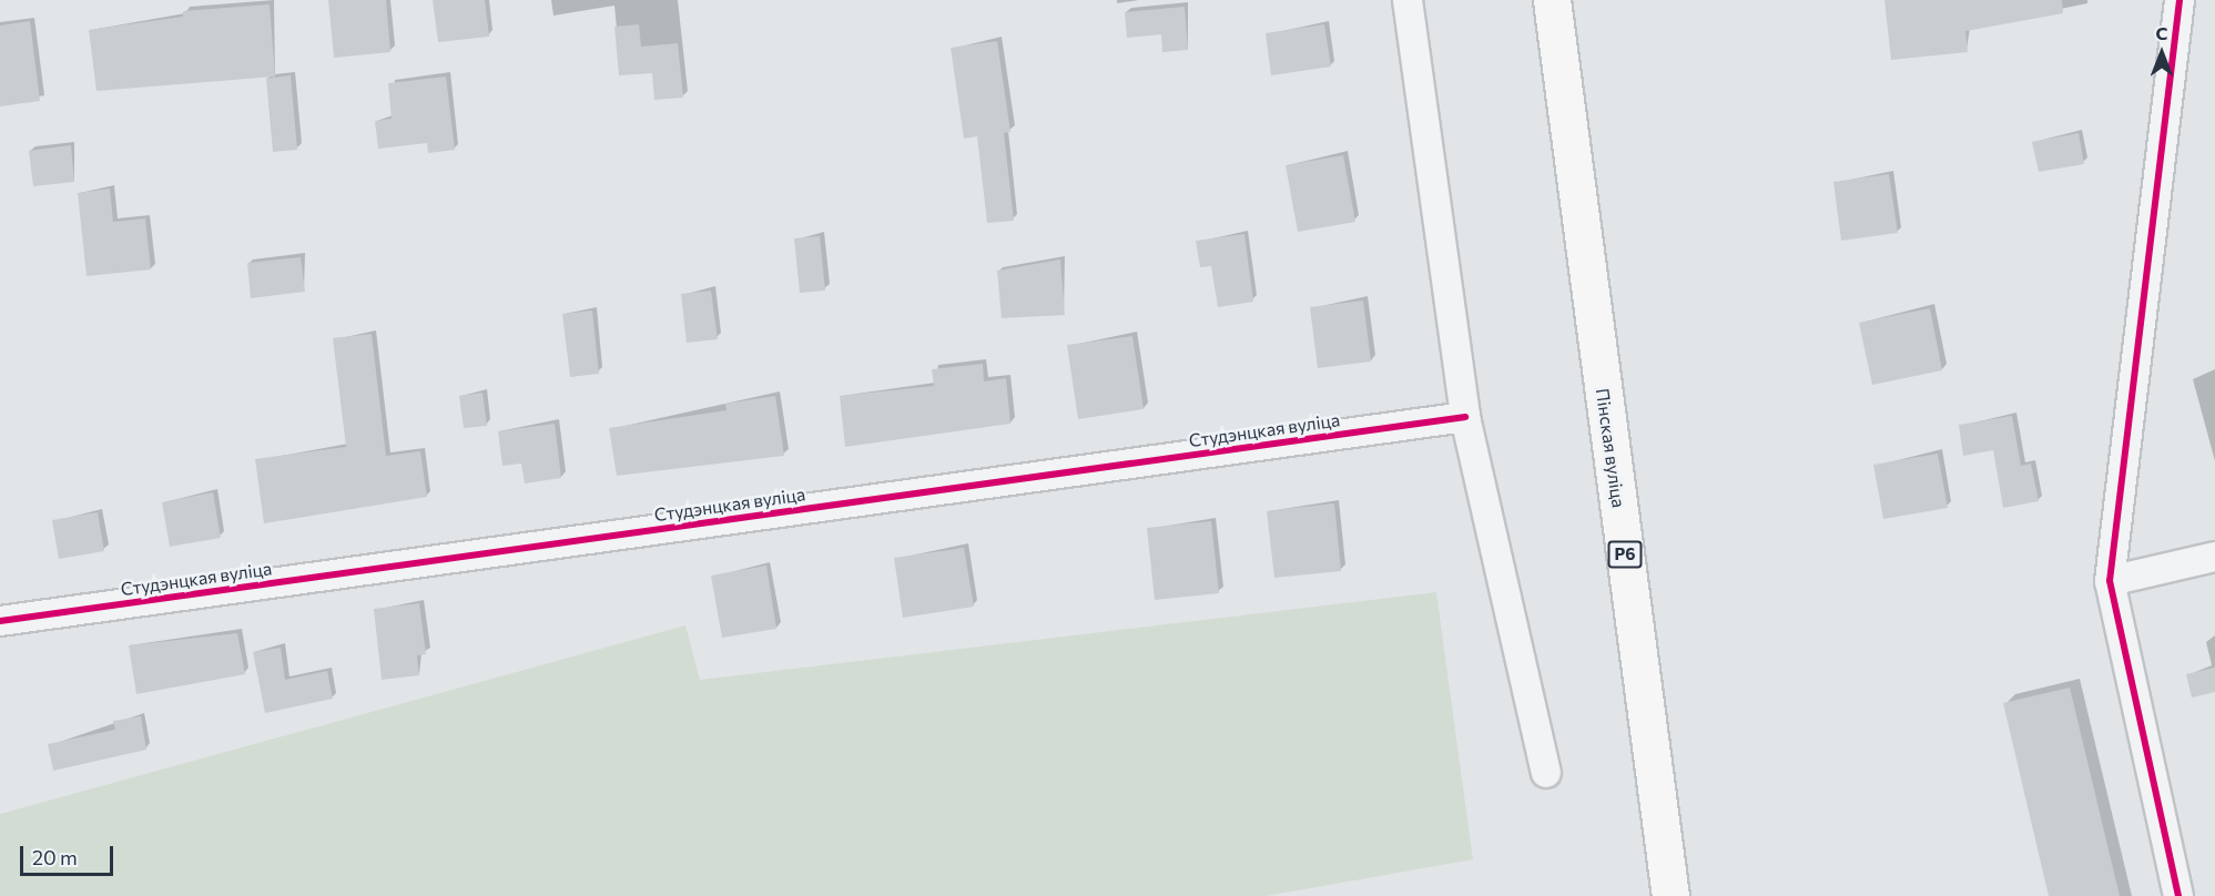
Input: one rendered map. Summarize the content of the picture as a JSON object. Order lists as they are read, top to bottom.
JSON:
{
  "streets": {
    "main road": ["Пінская вуліца", "Р6"],
    "street": ["Студэнцкая вуліца"]
  },
  "scale_bar": "20 m",
  "north": "top"
}
